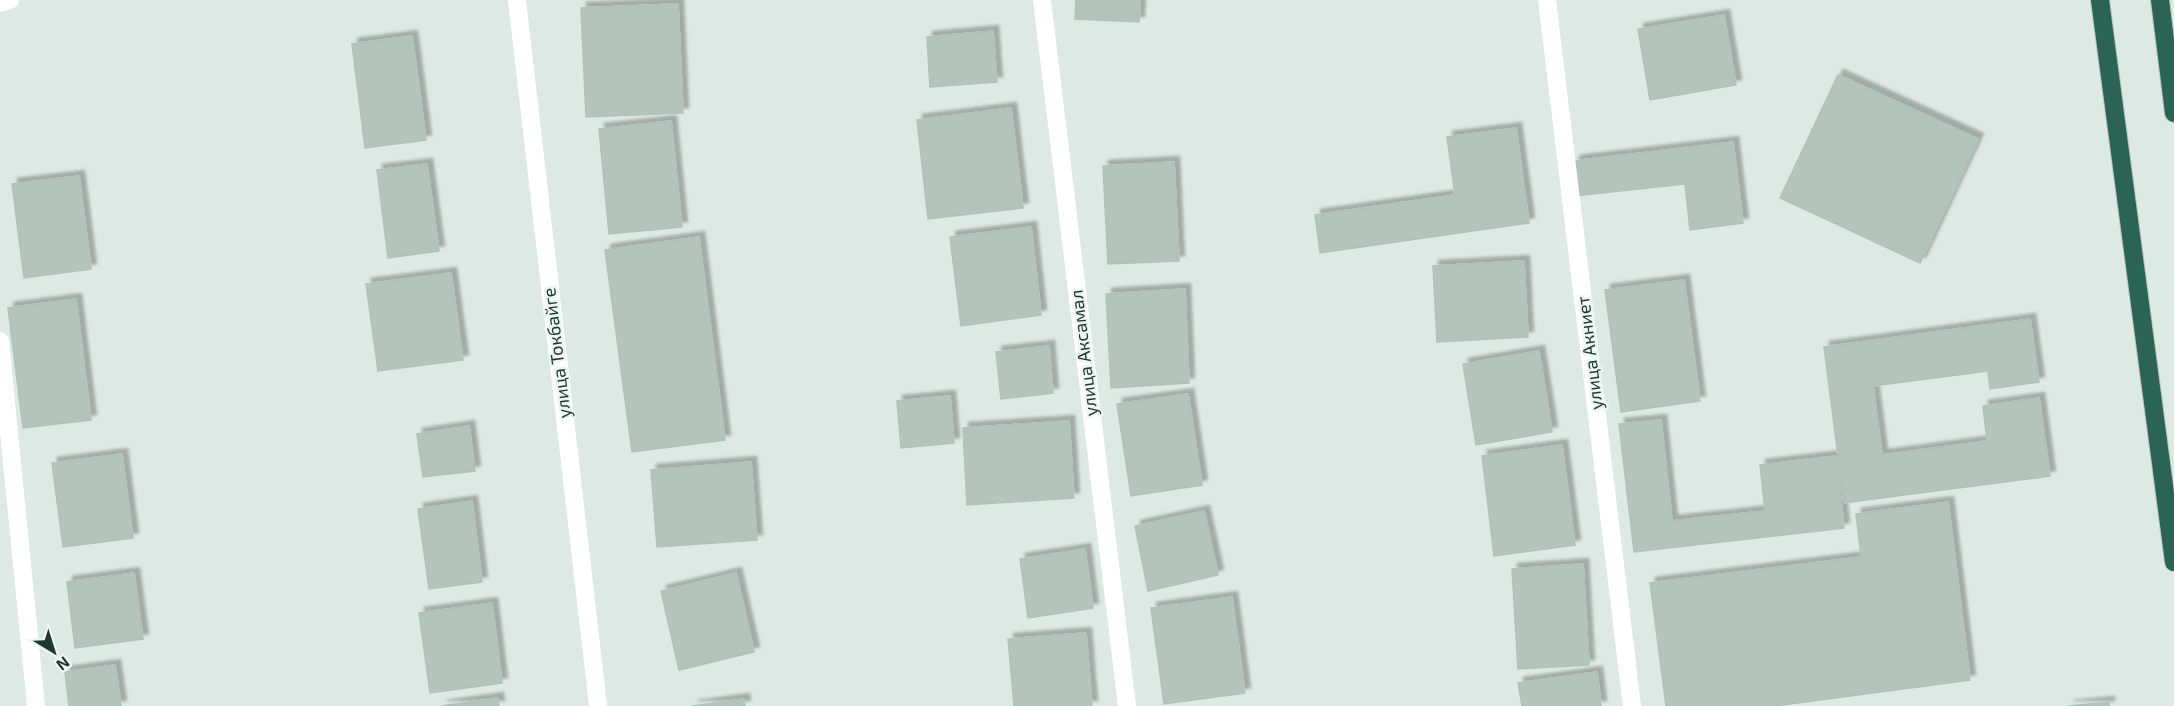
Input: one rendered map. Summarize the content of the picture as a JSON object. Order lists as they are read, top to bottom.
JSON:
{
  "streets": {
    "street": ["улица Токбайге", "улица Аксамал", "улица Акниет"]
  },
  "north": "bottom right"
}
